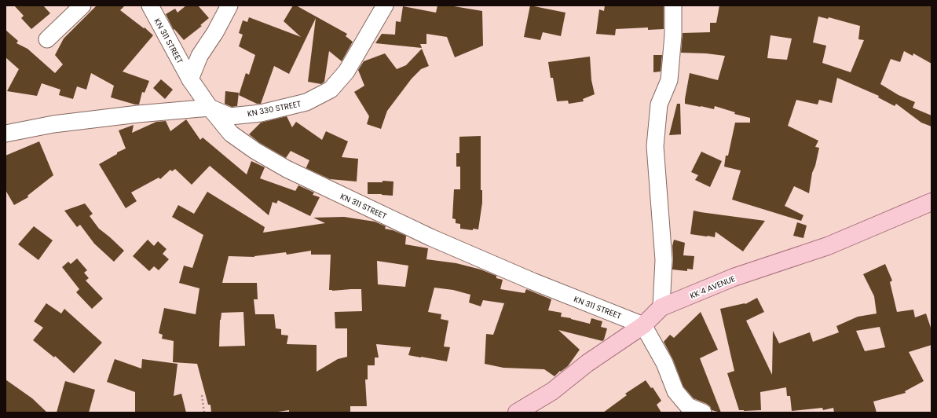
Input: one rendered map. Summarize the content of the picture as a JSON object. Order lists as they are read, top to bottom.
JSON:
{
  "streets": {
    "main road": ["KK 4 AVENUE"],
    "street": ["KN 311 STREET", "KN 330 STREET"]
  },
  "crossings": [
    ["KN 311 STREET", "KN 330 STREET"],
    ["KN 311 STREET", "KK 4 AVENUE"]
  ]
}
